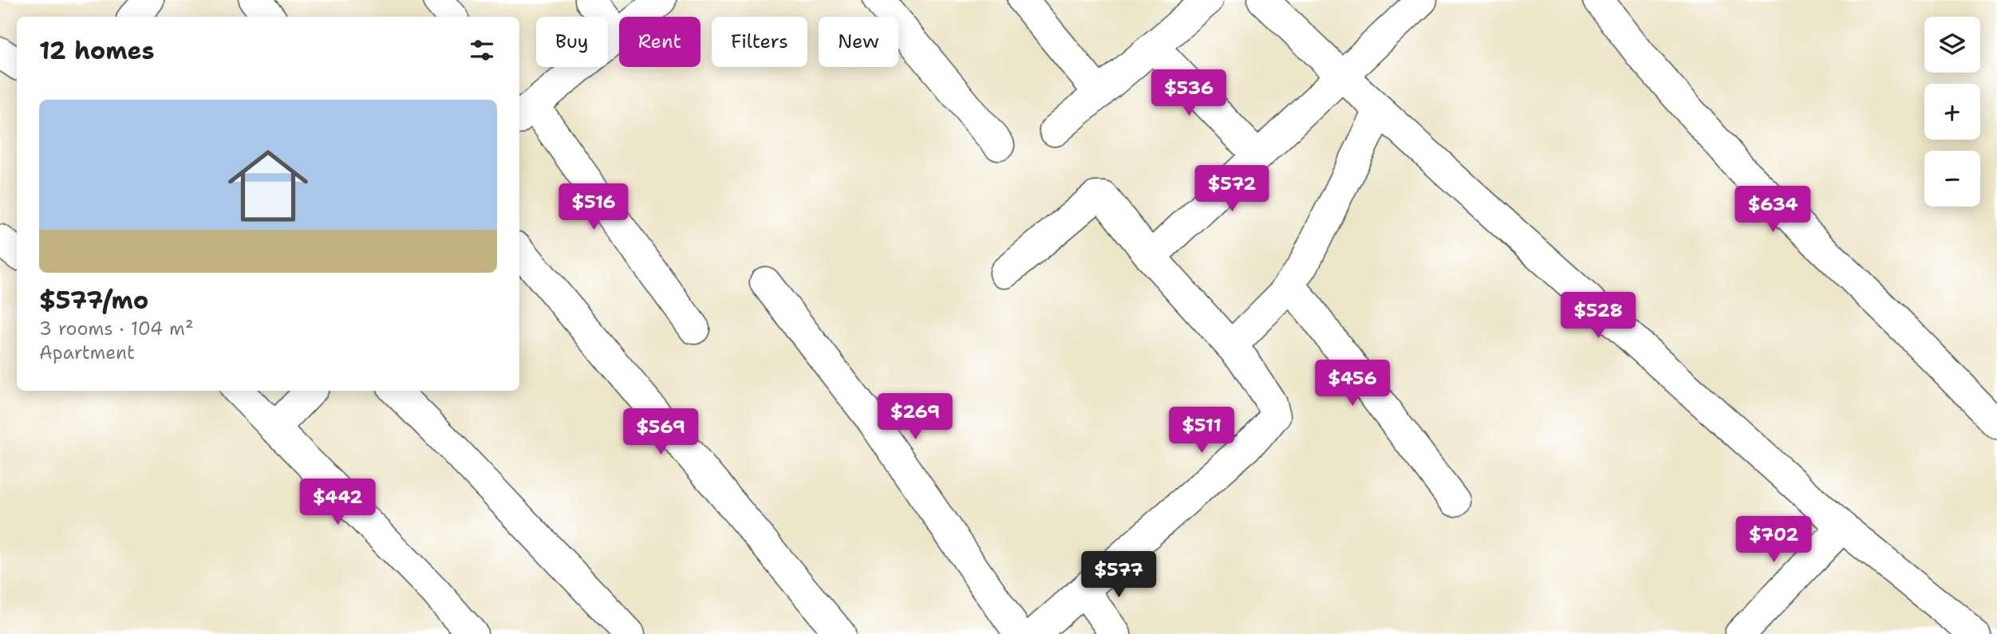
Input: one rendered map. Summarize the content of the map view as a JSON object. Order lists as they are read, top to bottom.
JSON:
{
  "page": {
    "map_buttons": ["+", "−"],
    "chip": [
      "Buy",
      "Rent",
      "Filters",
      "New"
    ],
    "heading": "12 homes",
    "price": [
      "$536",
      "$572",
      "$516",
      "$634",
      "$528",
      "$456",
      "$269",
      "$511",
      "$569",
      "$442",
      "$702",
      "$577"
    ],
    "list": [
      {
        "name": "$577/mo",
        "note": "3 rooms · 104 m² · Apartment"
      }
    ]
  }
}
